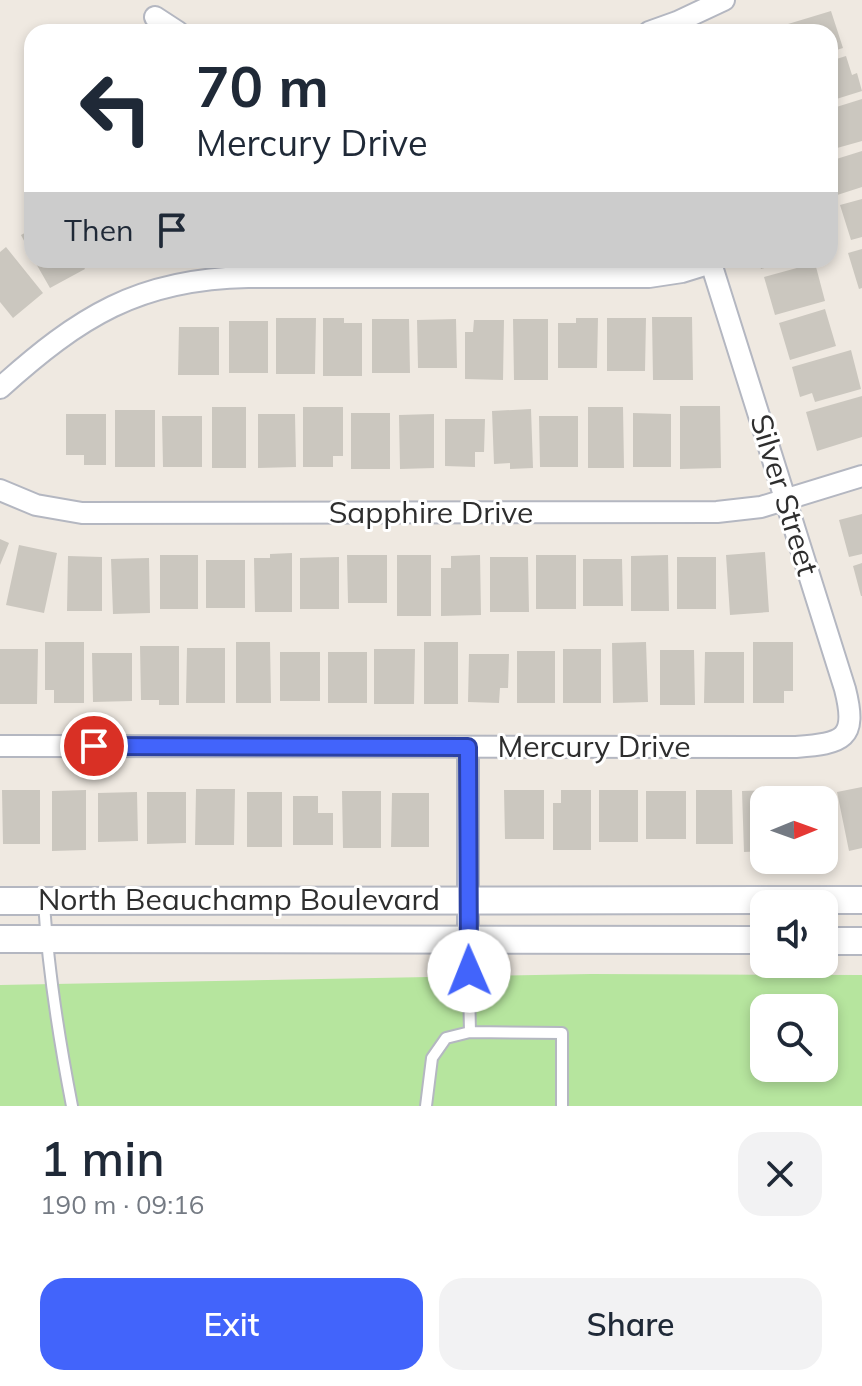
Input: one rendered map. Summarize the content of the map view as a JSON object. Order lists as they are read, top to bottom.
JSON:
{
  "streets": {
    "street": [
      "Silver Street",
      "Sapphire Drive",
      "Mercury Drive",
      "North Beauchamp Boulevard"
    ]
  },
  "crossings": [
    ["Silver Street", "Sapphire Drive"],
    ["Silver Street", "Mercury Drive"]
  ],
  "north": "right",
  "page": {
    "turn": ["70 m", "Mercury Drive"],
    "then": "Then",
    "heading": ["1 min", "190 m · 09:16"],
    "buttons": ["Exit", "Share"]
  }
}
